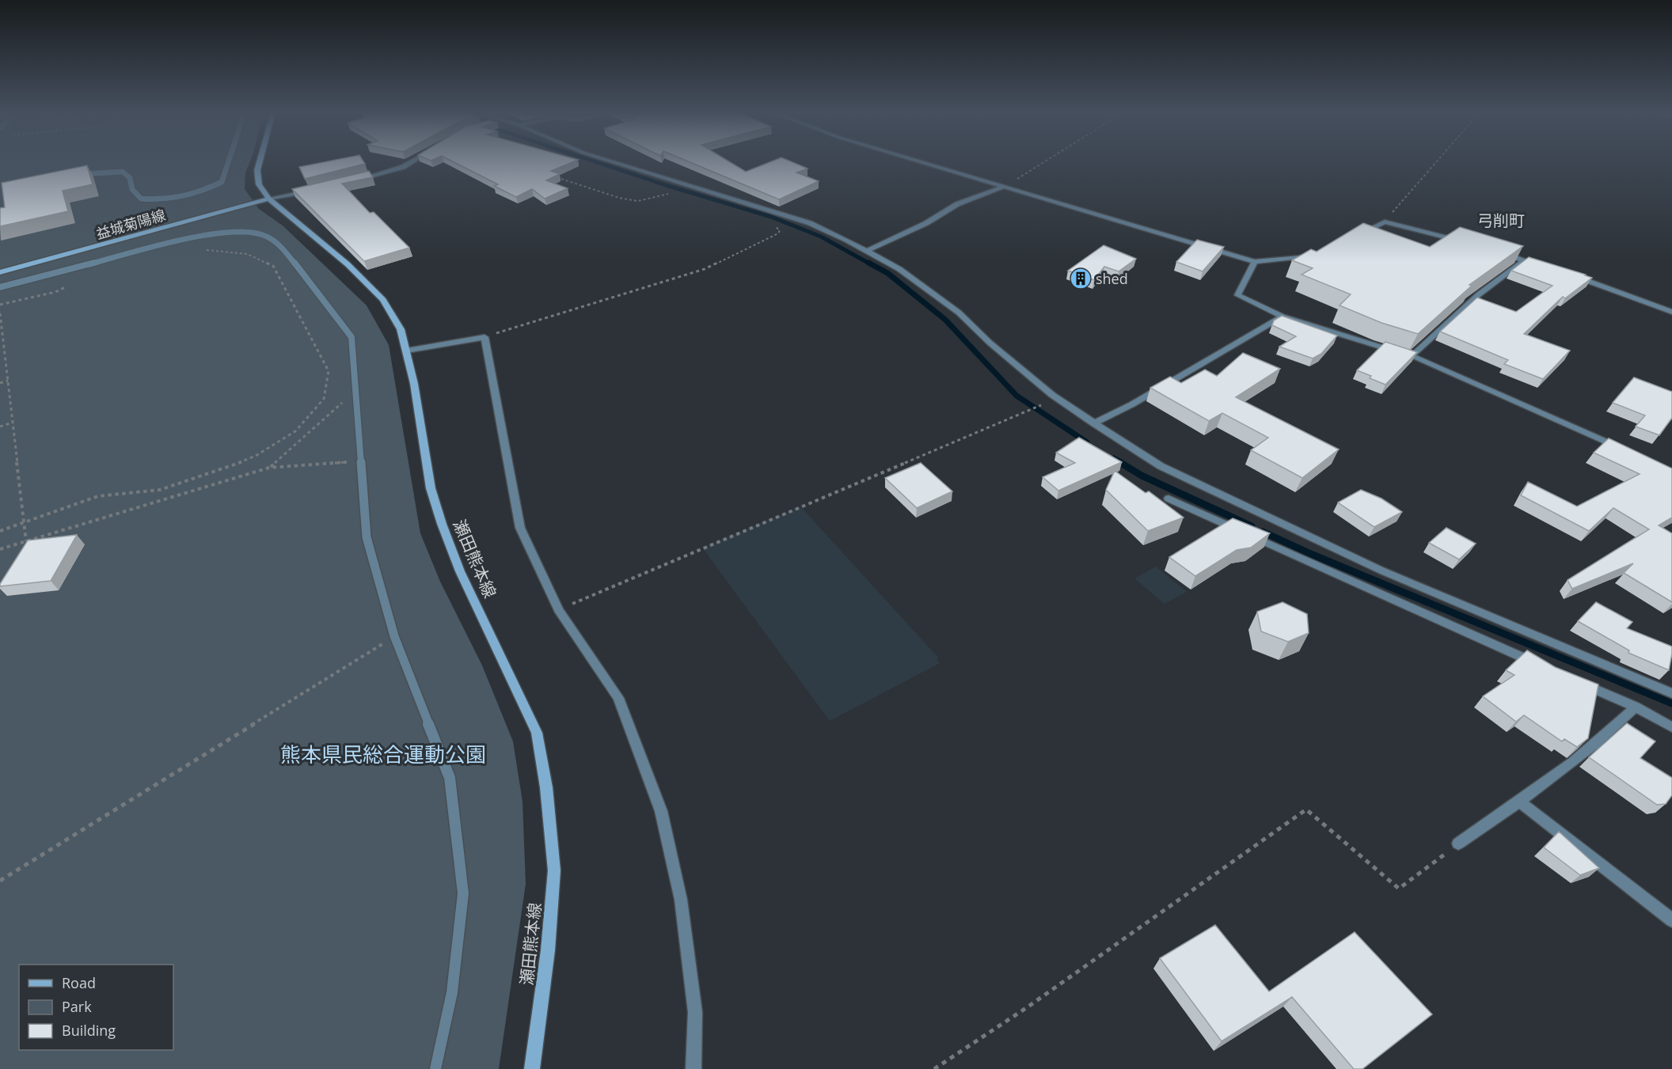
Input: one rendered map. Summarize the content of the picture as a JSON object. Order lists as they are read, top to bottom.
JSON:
{
  "streets": {
    "main road": ["益城菊陽線", "瀬田熊本線"]
  },
  "crossings": [
    ["益城菊陽線", "瀬田熊本線"]
  ],
  "districts": ["弓削町"],
  "parks": ["熊本県民総合運動公園"],
  "places": {
    "building": ["shed"]
  },
  "legend": ["Road", "Park", "Building"]
}
